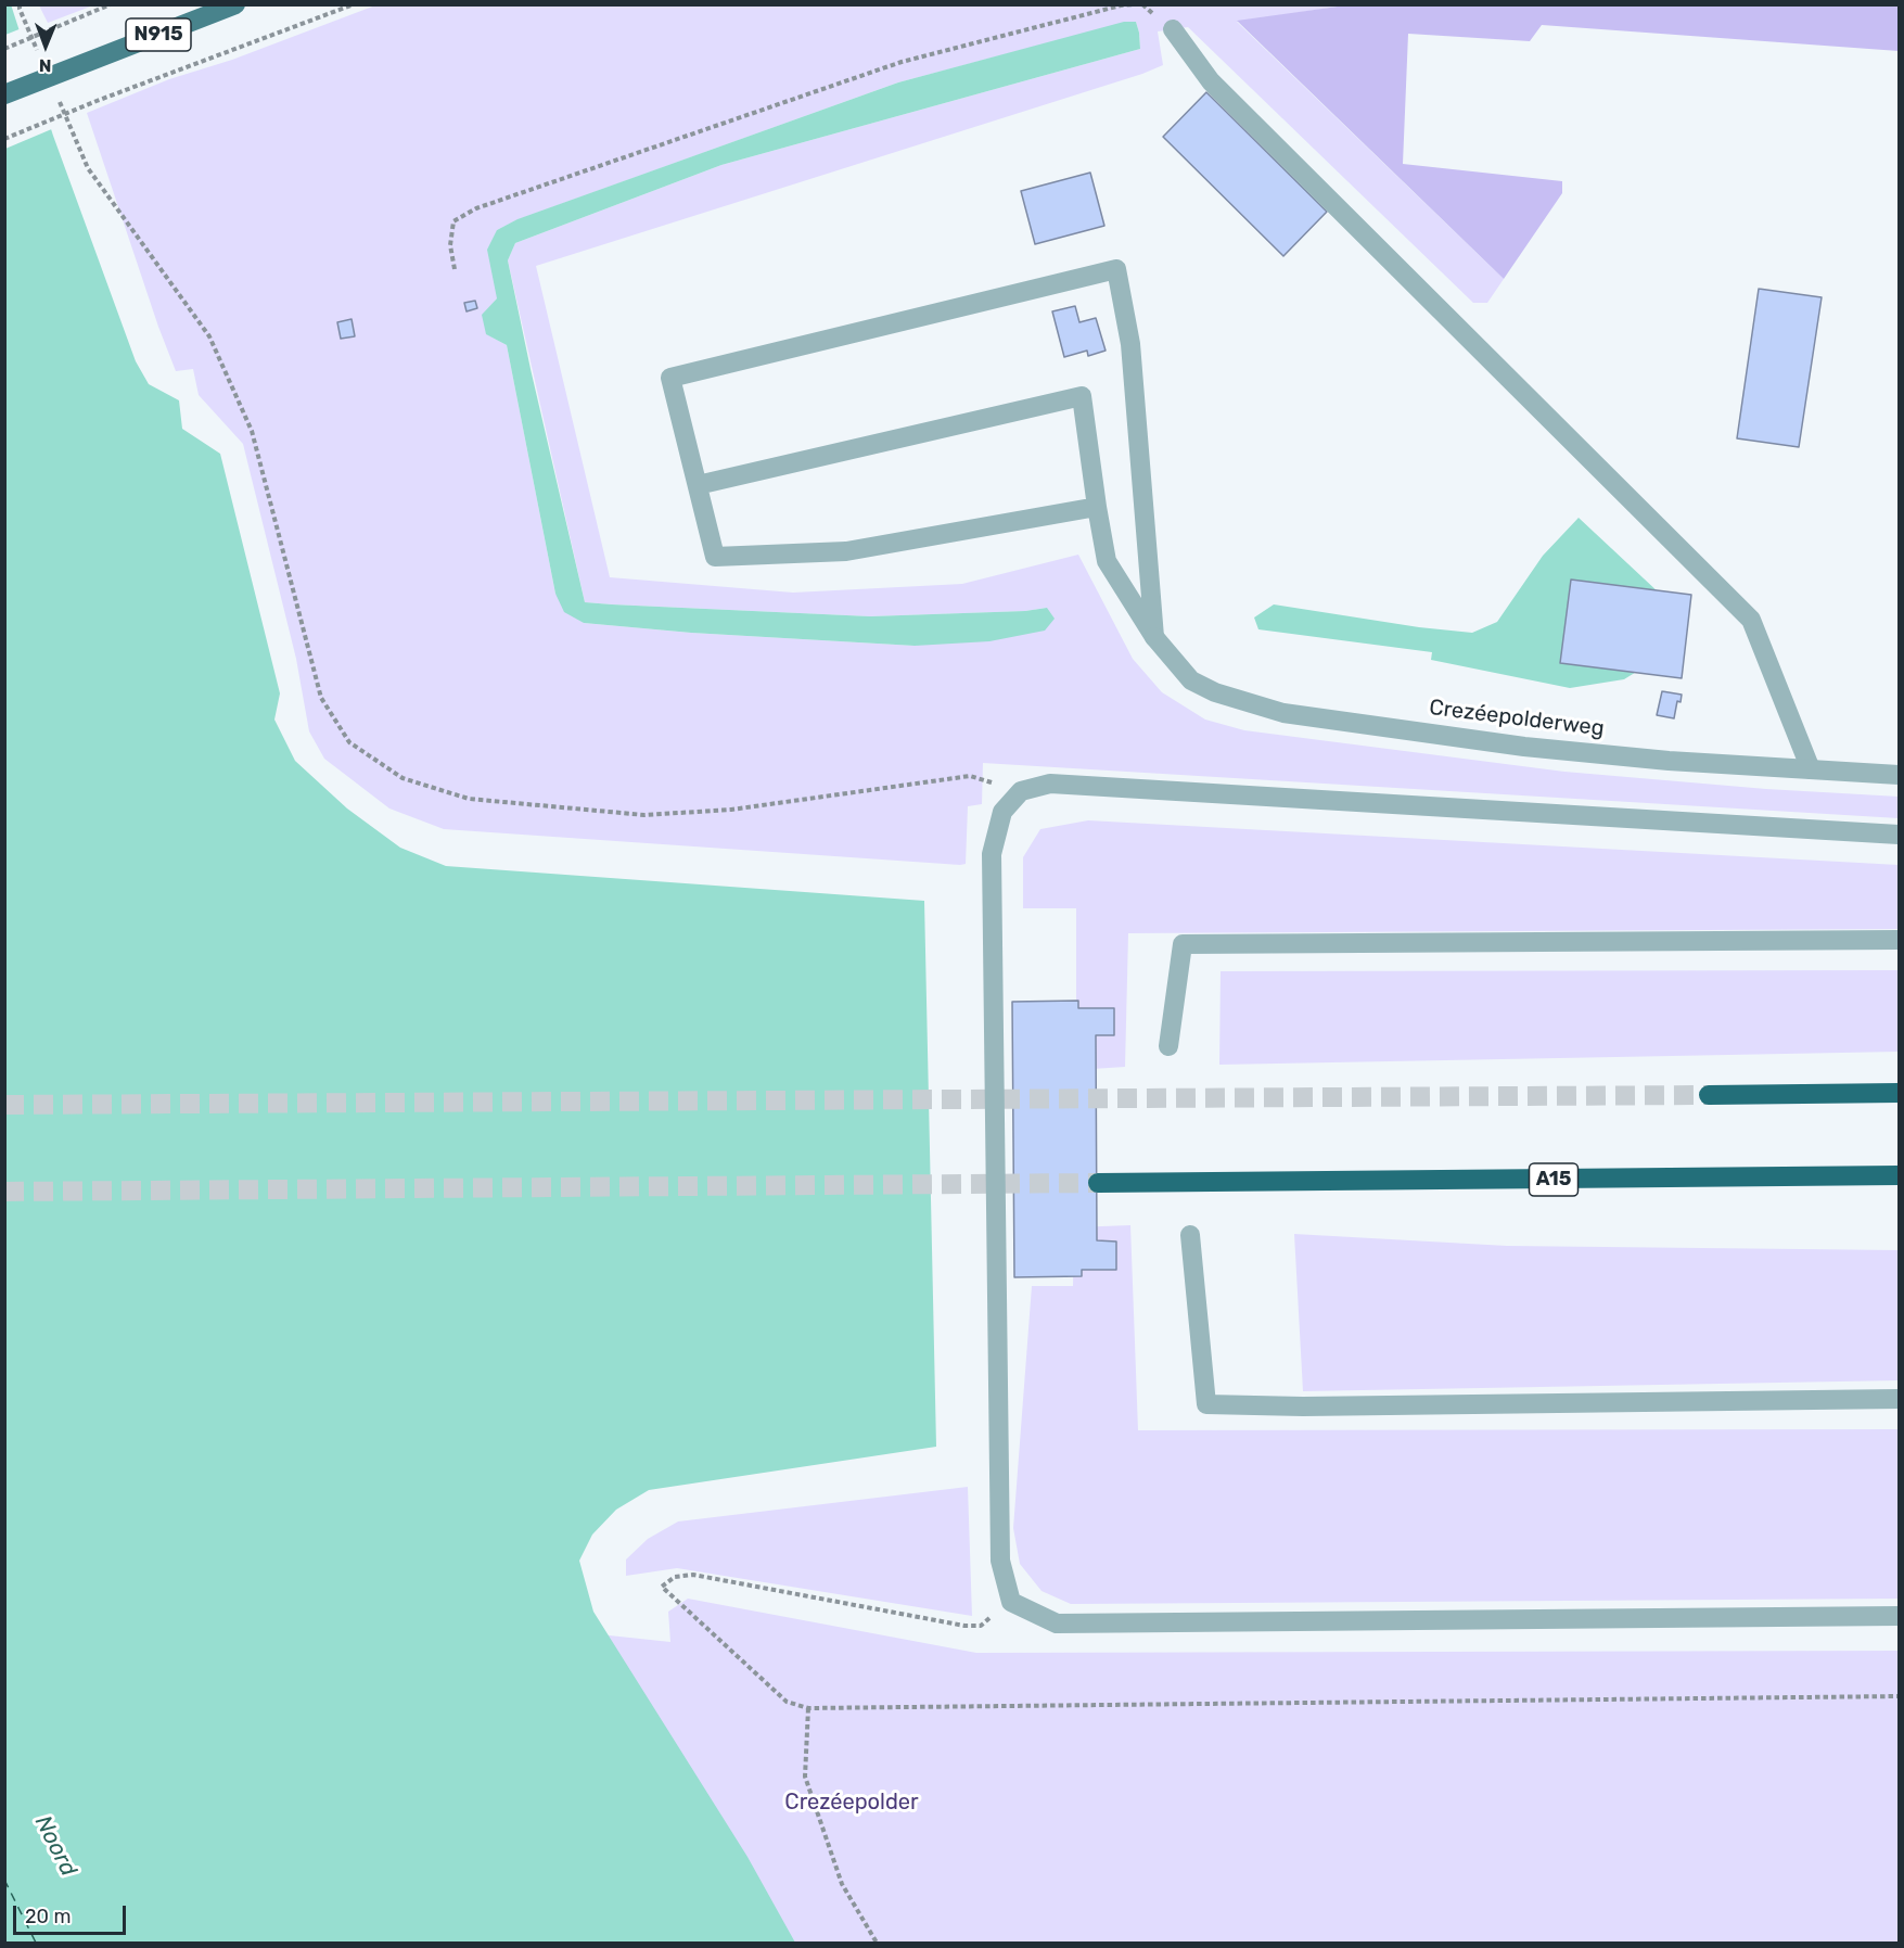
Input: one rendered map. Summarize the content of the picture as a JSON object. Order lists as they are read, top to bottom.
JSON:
{
  "streets": {
    "highway": ["A15"],
    "main road": ["N915"],
    "street": ["Crezéepolderweg"]
  },
  "water": ["Noord"],
  "parks": ["Crezéepolder"],
  "scale_bar": "20 m",
  "north": "bottom"
}
